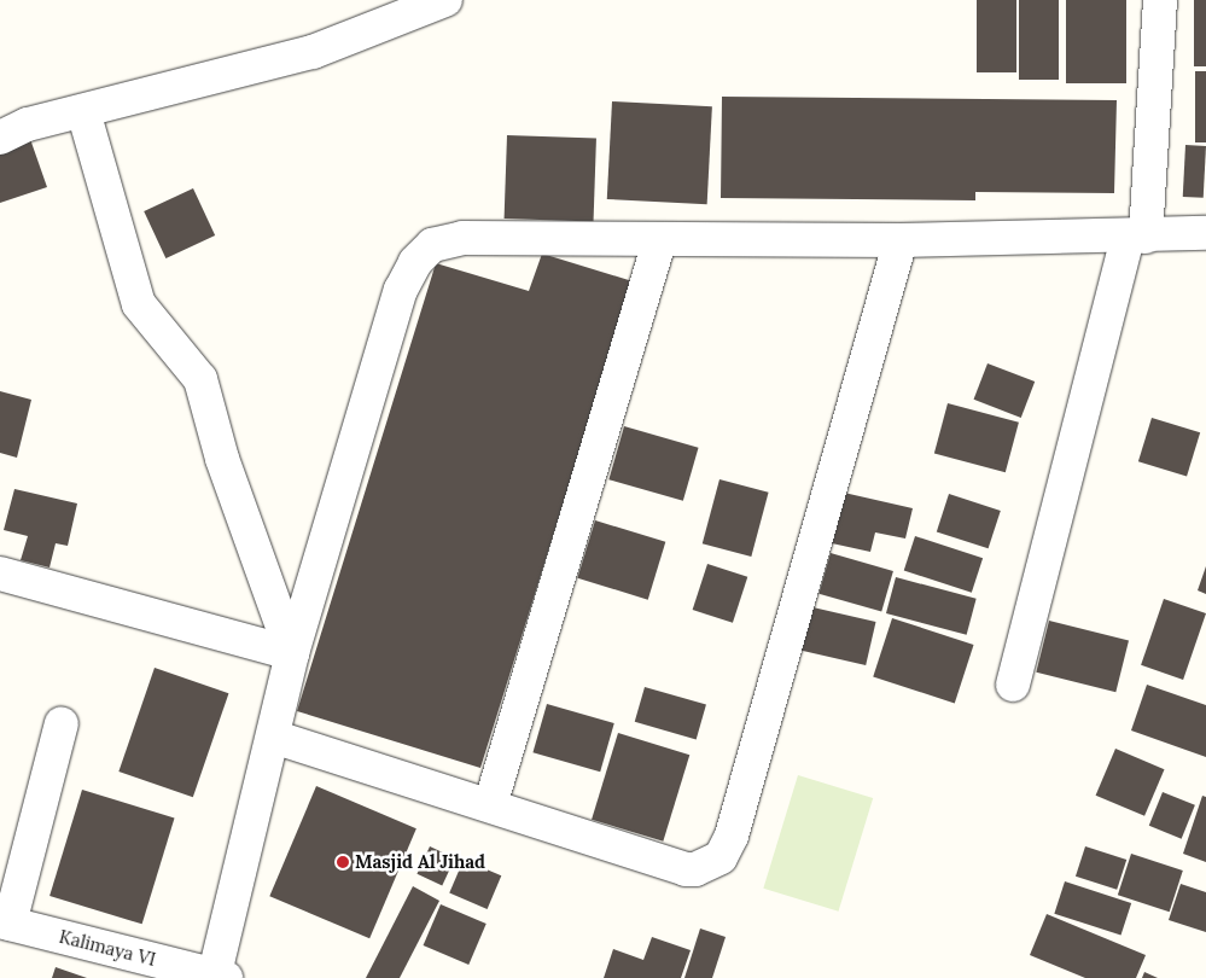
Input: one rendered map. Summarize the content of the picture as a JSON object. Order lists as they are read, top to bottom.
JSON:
{
  "streets": {
    "street": ["Kalimaya VI"]
  },
  "places": ["Masjid Al Jihad"]
}
